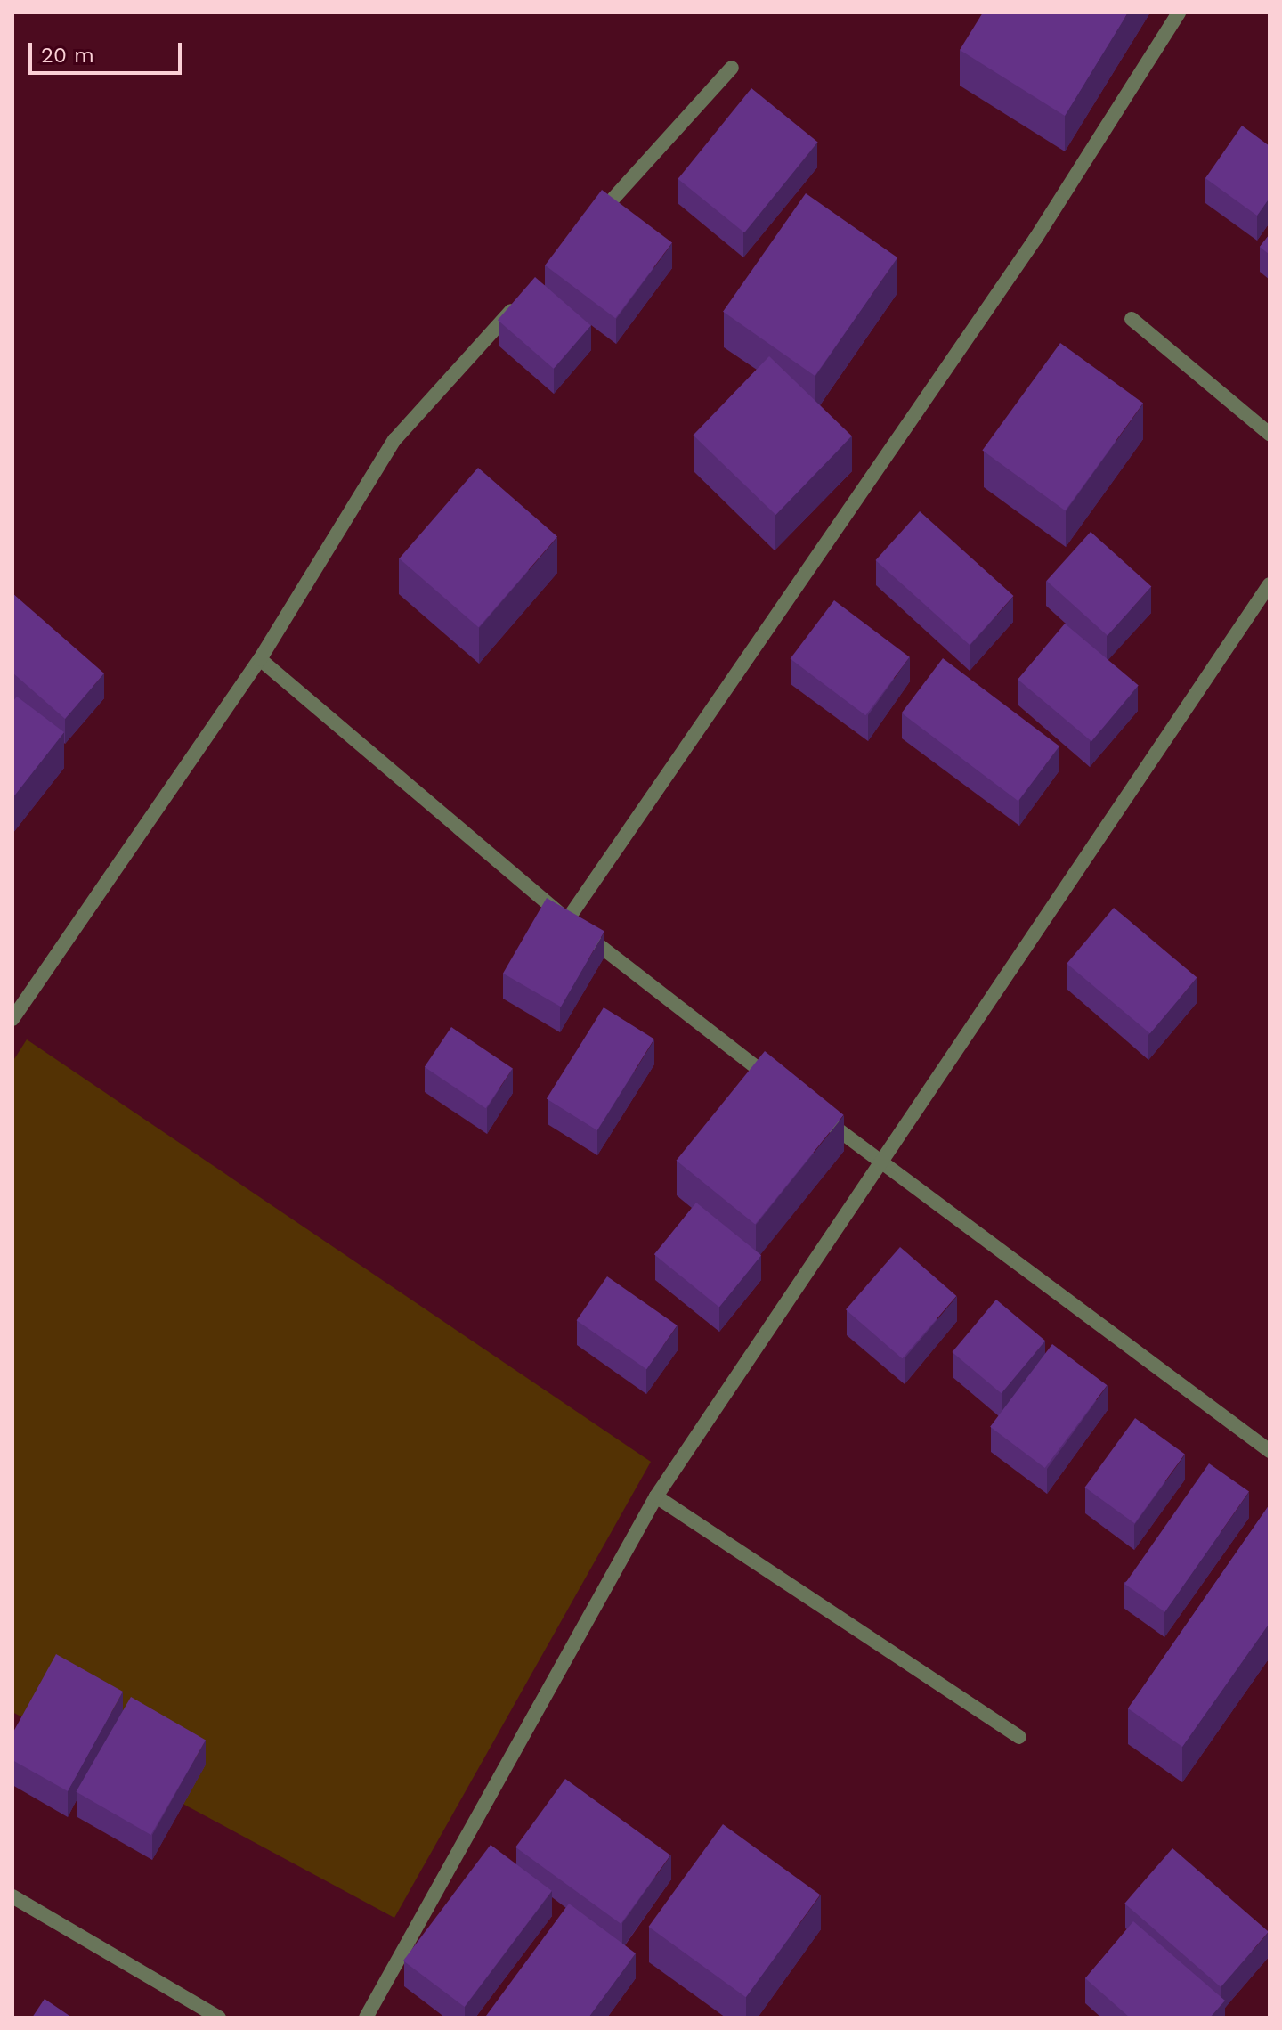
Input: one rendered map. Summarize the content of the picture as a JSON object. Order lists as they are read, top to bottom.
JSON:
{
  "scale_bar": "20 m"
}
